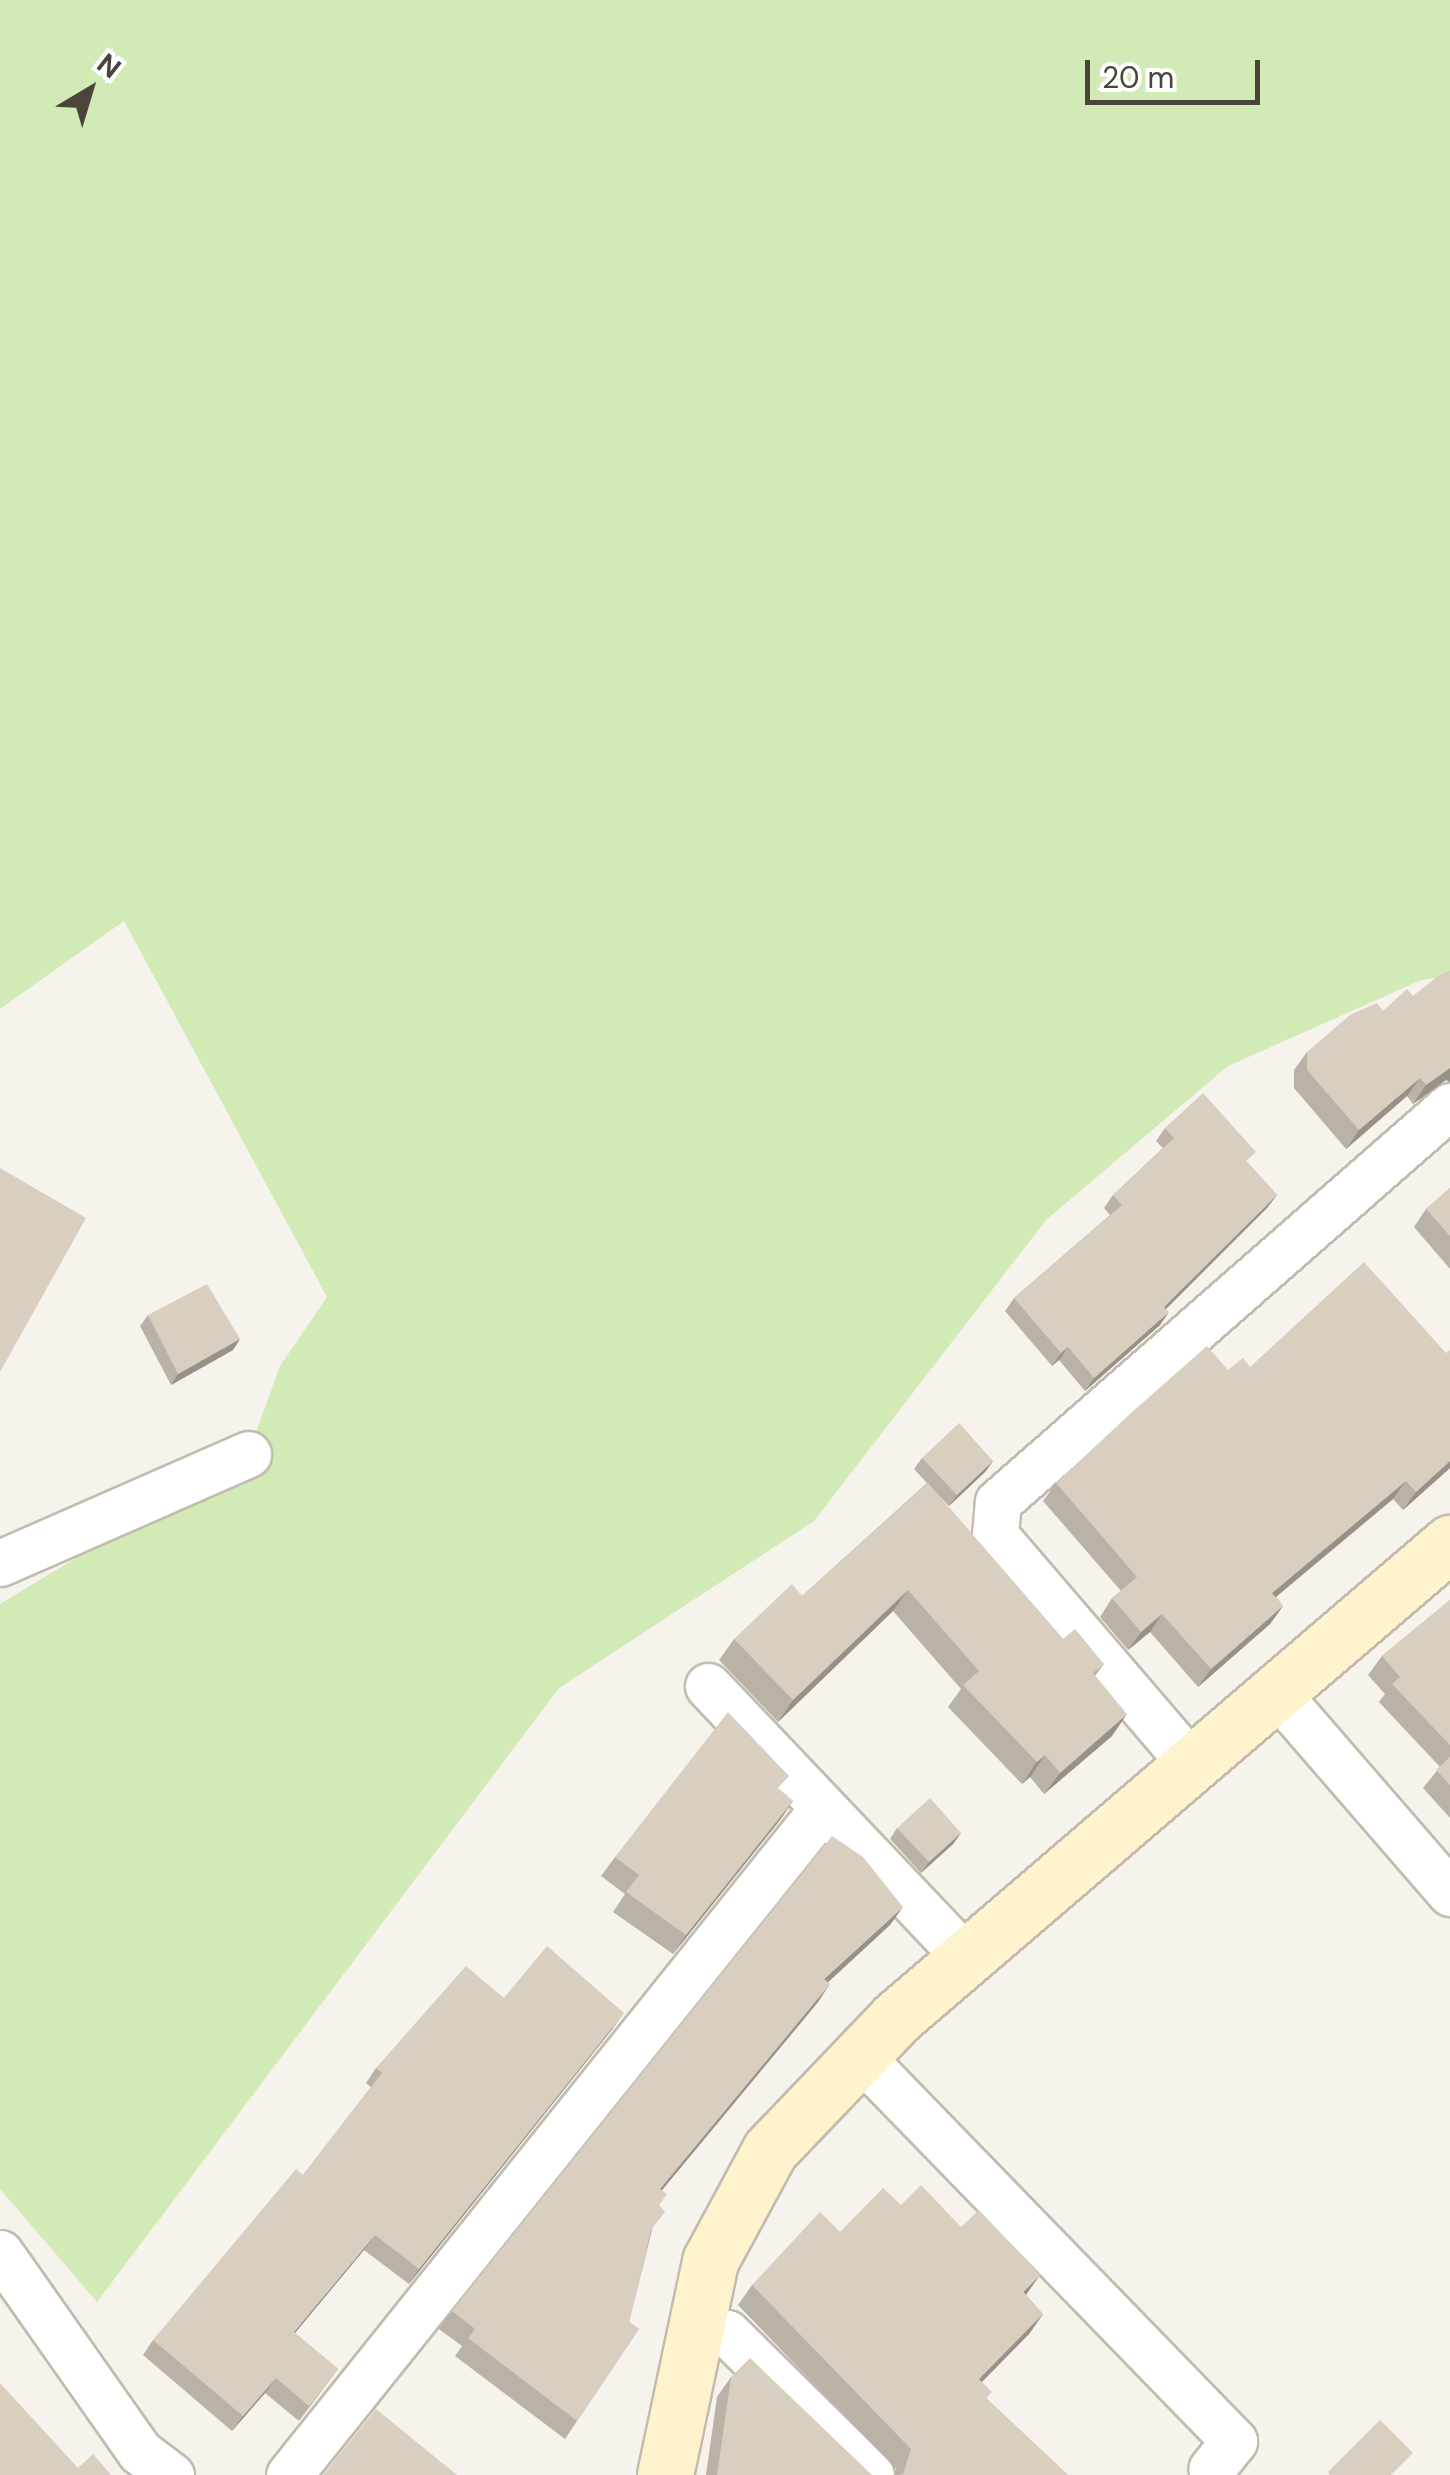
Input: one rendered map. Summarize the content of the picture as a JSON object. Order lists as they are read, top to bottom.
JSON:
{
  "scale_bar": "20 m",
  "north": "top right"
}
